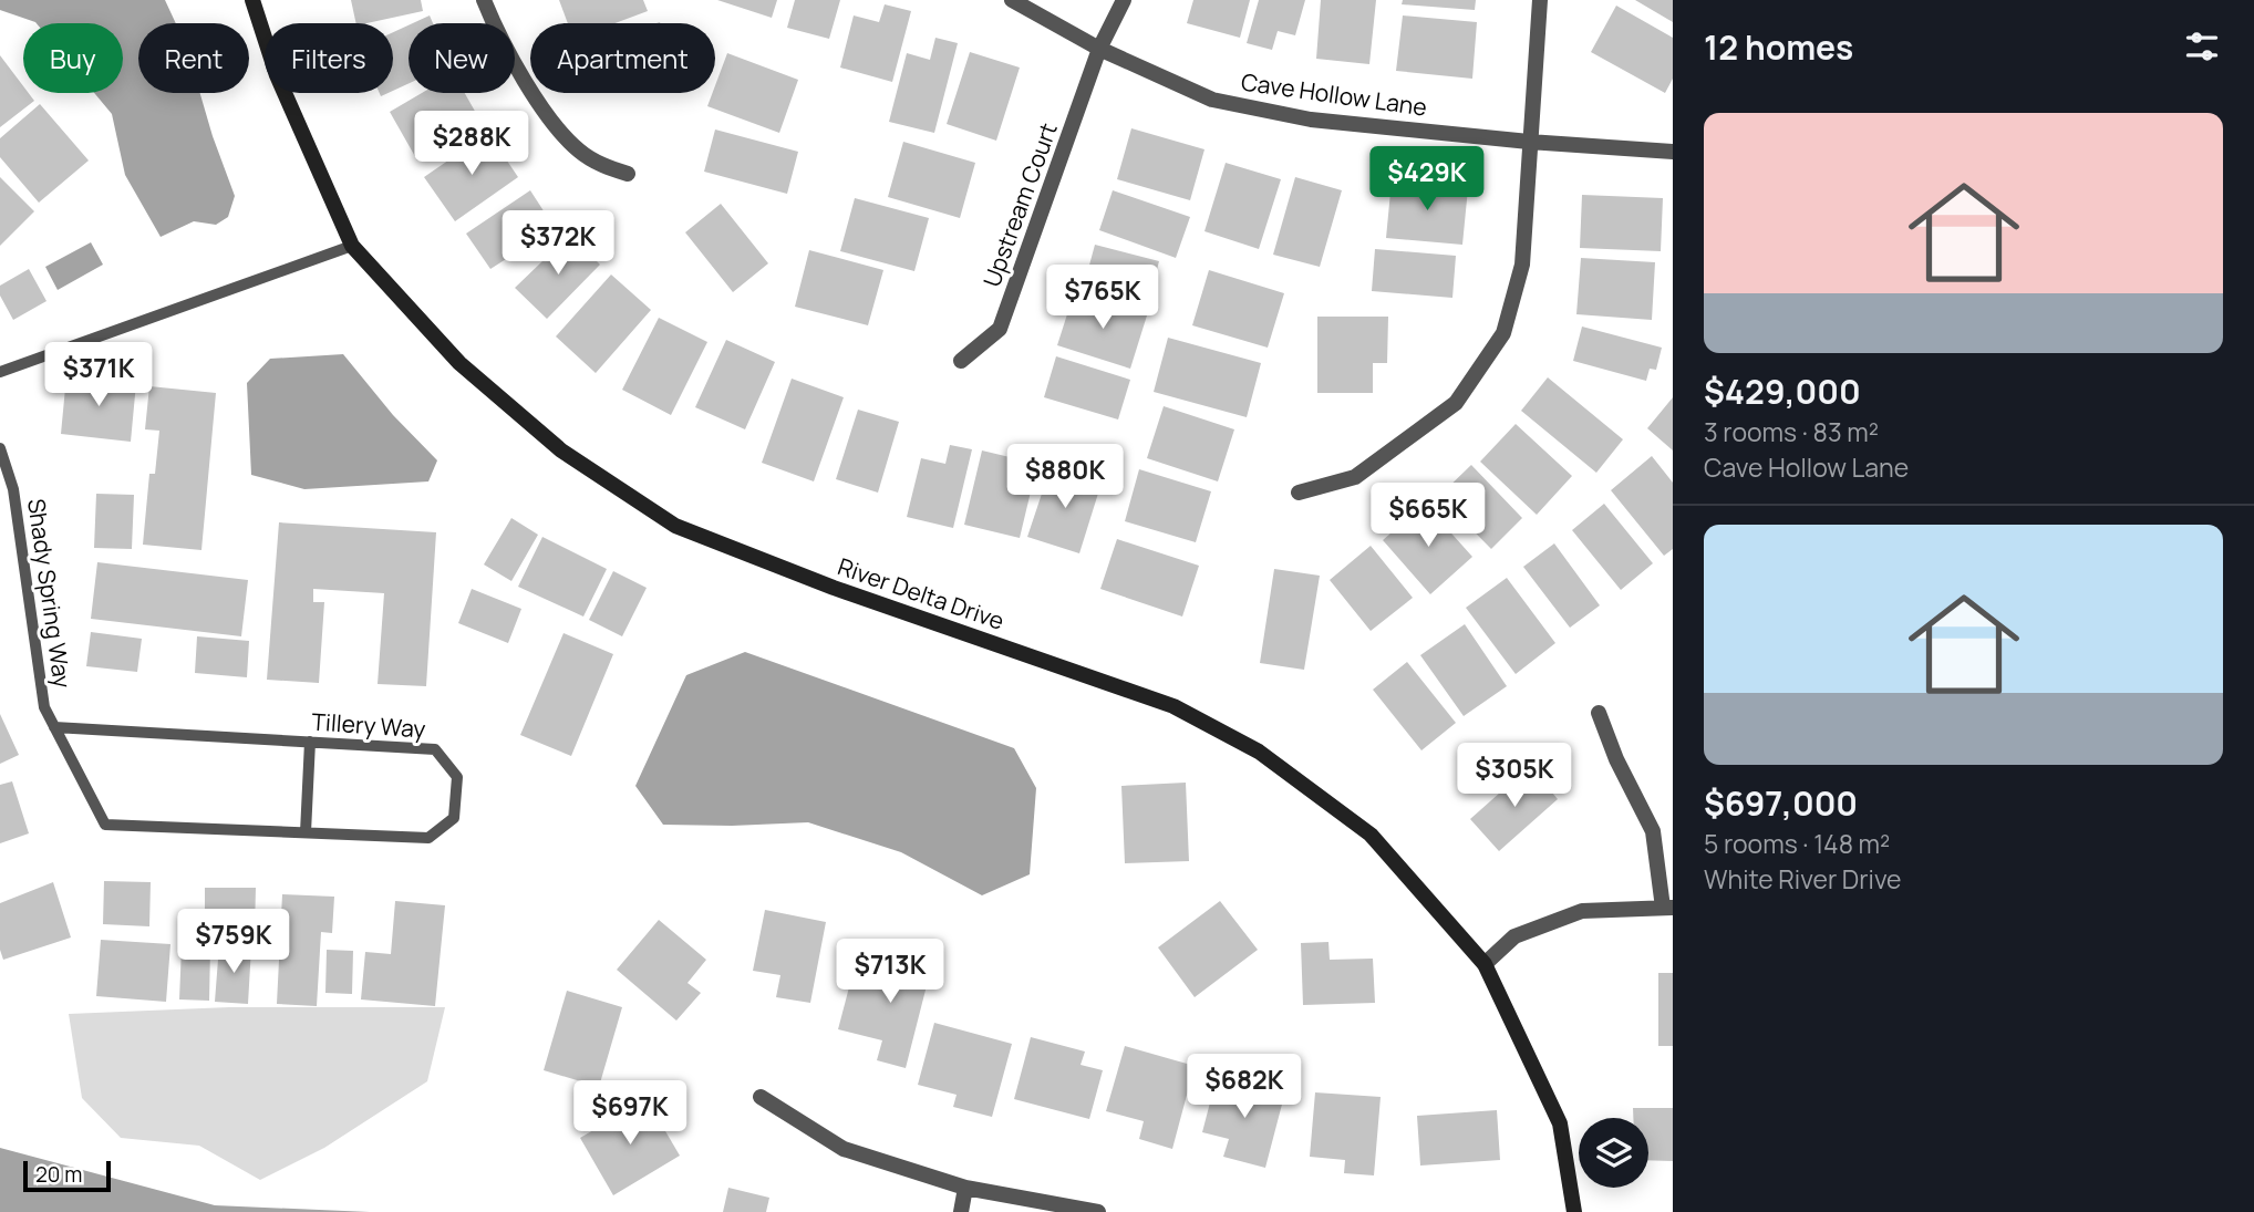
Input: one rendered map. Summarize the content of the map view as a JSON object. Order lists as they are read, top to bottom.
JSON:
{
  "streets": {
    "street": ["Cave Hollow Lane", "Upstream Court", "River Delta Drive"],
    "lane": ["Shady Spring Way", "Tillery Way"]
  },
  "crossings": [
    ["Cave Hollow Lane", "Upstream Court"],
    ["Shady Spring Way", "Tillery Way"]
  ],
  "scale_bar": "20 m",
  "page": {
    "heading": "12 homes",
    "chip": [
      "Buy",
      "Rent",
      "Filters",
      "New",
      "Apartment"
    ],
    "list": [
      {
        "name": "$429,000",
        "note": "3 rooms · 83 m² · Cave Hollow Lane"
      },
      {
        "name": "$697,000",
        "note": "5 rooms · 148 m² · White River Drive"
      }
    ],
    "price": [
      "$288K",
      "$429K",
      "$372K",
      "$765K",
      "$371K",
      "$880K",
      "$665K",
      "$305K",
      "$759K",
      "$713K",
      "$682K",
      "$697K"
    ],
    "scale": "20 m"
  }
}
